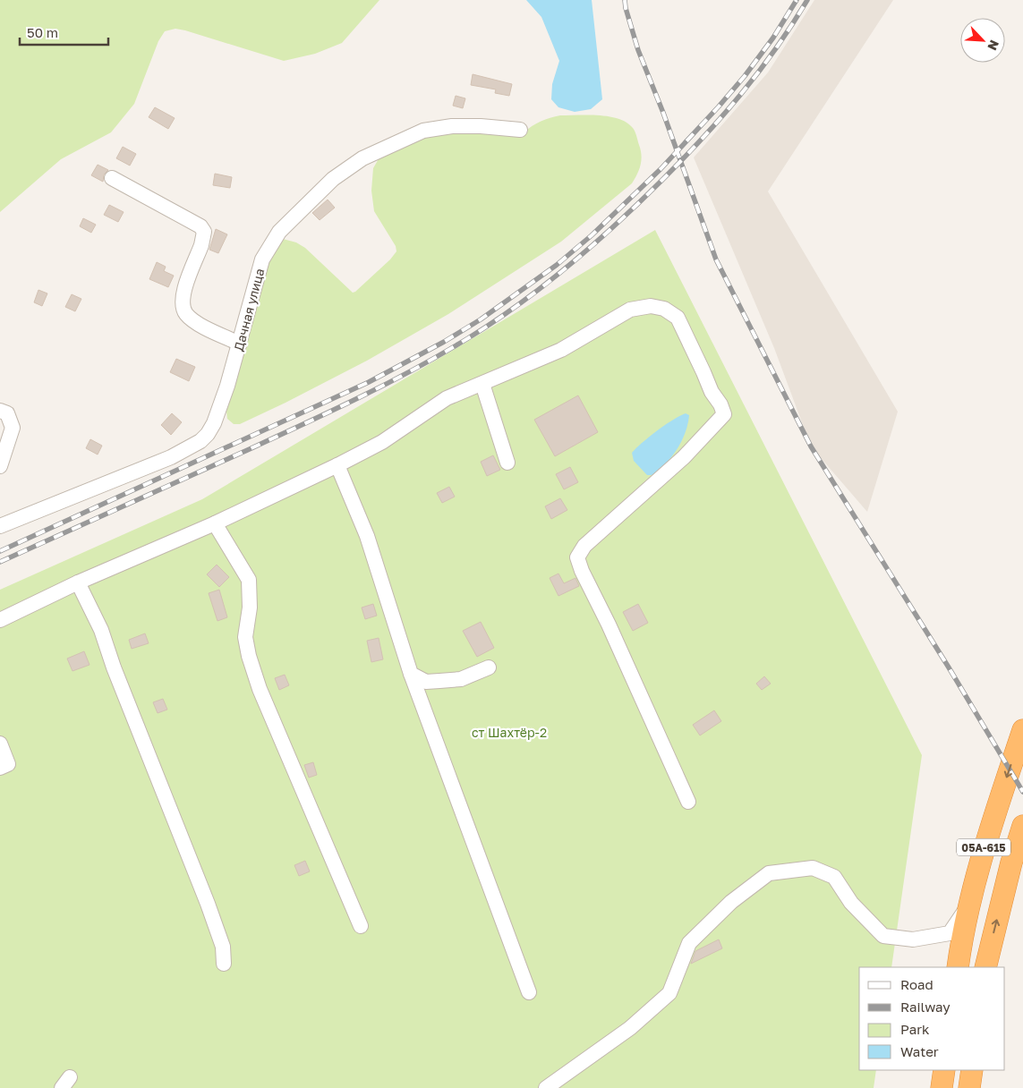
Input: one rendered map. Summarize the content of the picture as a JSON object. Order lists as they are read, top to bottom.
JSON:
{
  "streets": {
    "highway": ["05А-615"],
    "street": ["Дачная улица"]
  },
  "parks": ["ст Шахтёр-2"],
  "legend": [
    "Road",
    "Railway",
    "Park",
    "Water"
  ],
  "scale_bar": "50 m",
  "north": "bottom right"
}
